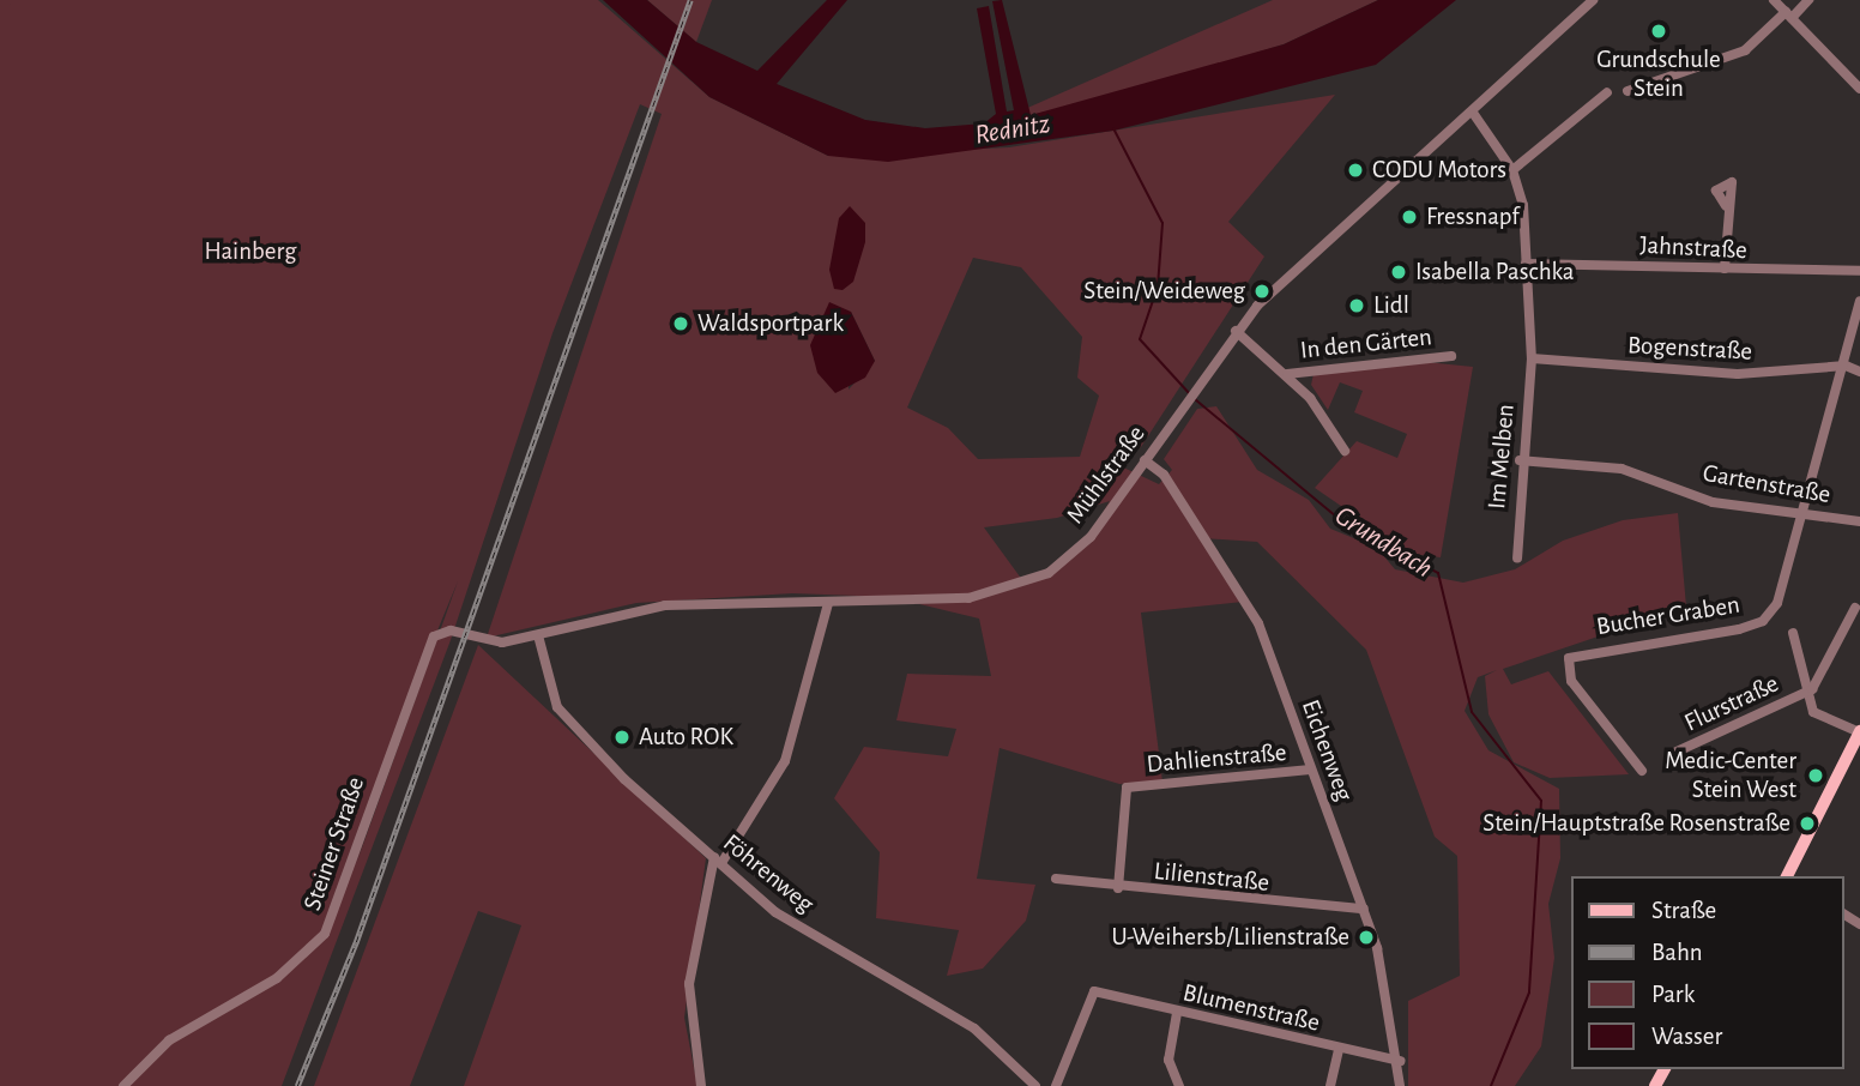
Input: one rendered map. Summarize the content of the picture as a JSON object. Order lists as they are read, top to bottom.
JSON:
{
  "streets": {
    "street": [
      "Jahnstraße",
      "In den Gärten",
      "Bogenstraße",
      "Im Melben",
      "Mühlstraße",
      "Gartenstraße",
      "Bucher Graben",
      "Flurstraße",
      "Eichenweg",
      "Dahlienstraße",
      "Steiner Straße",
      "Föhrenweg",
      "Lilienstraße",
      "Blumenstraße"
    ]
  },
  "crossings": [
    ["Jahnstraße", "Im Melben"],
    ["Bogenstraße", "Im Melben"],
    ["Bogenstraße", "Bucher Graben"],
    ["Im Melben", "Gartenstraße"],
    ["Mühlstraße", "Eichenweg"],
    ["Mühlstraße", "Steiner Straße"],
    ["Mühlstraße", "Föhrenweg"],
    ["Gartenstraße", "Bucher Graben"],
    ["Eichenweg", "Dahlienstraße"],
    ["Eichenweg", "Lilienstraße"],
    ["Eichenweg", "Blumenstraße"],
    ["Dahlienstraße", "Lilienstraße"]
  ],
  "water": ["Rednitz", "Grundbach"],
  "parks": ["Hainberg"],
  "places": [
    "Grundschule Stein",
    "CODU Motors",
    "Fressnapf",
    "Isabella Paschka",
    "Stein/Weideweg",
    "Lidl",
    "Waldsportpark",
    "Auto ROK",
    "Medic-Center Stein West",
    "Stein/Hauptstraße Rosenstraße",
    "U-Weihersb/Lilienstraße"
  ],
  "legend": [
    "Straße",
    "Bahn",
    "Park",
    "Wasser"
  ]
}
